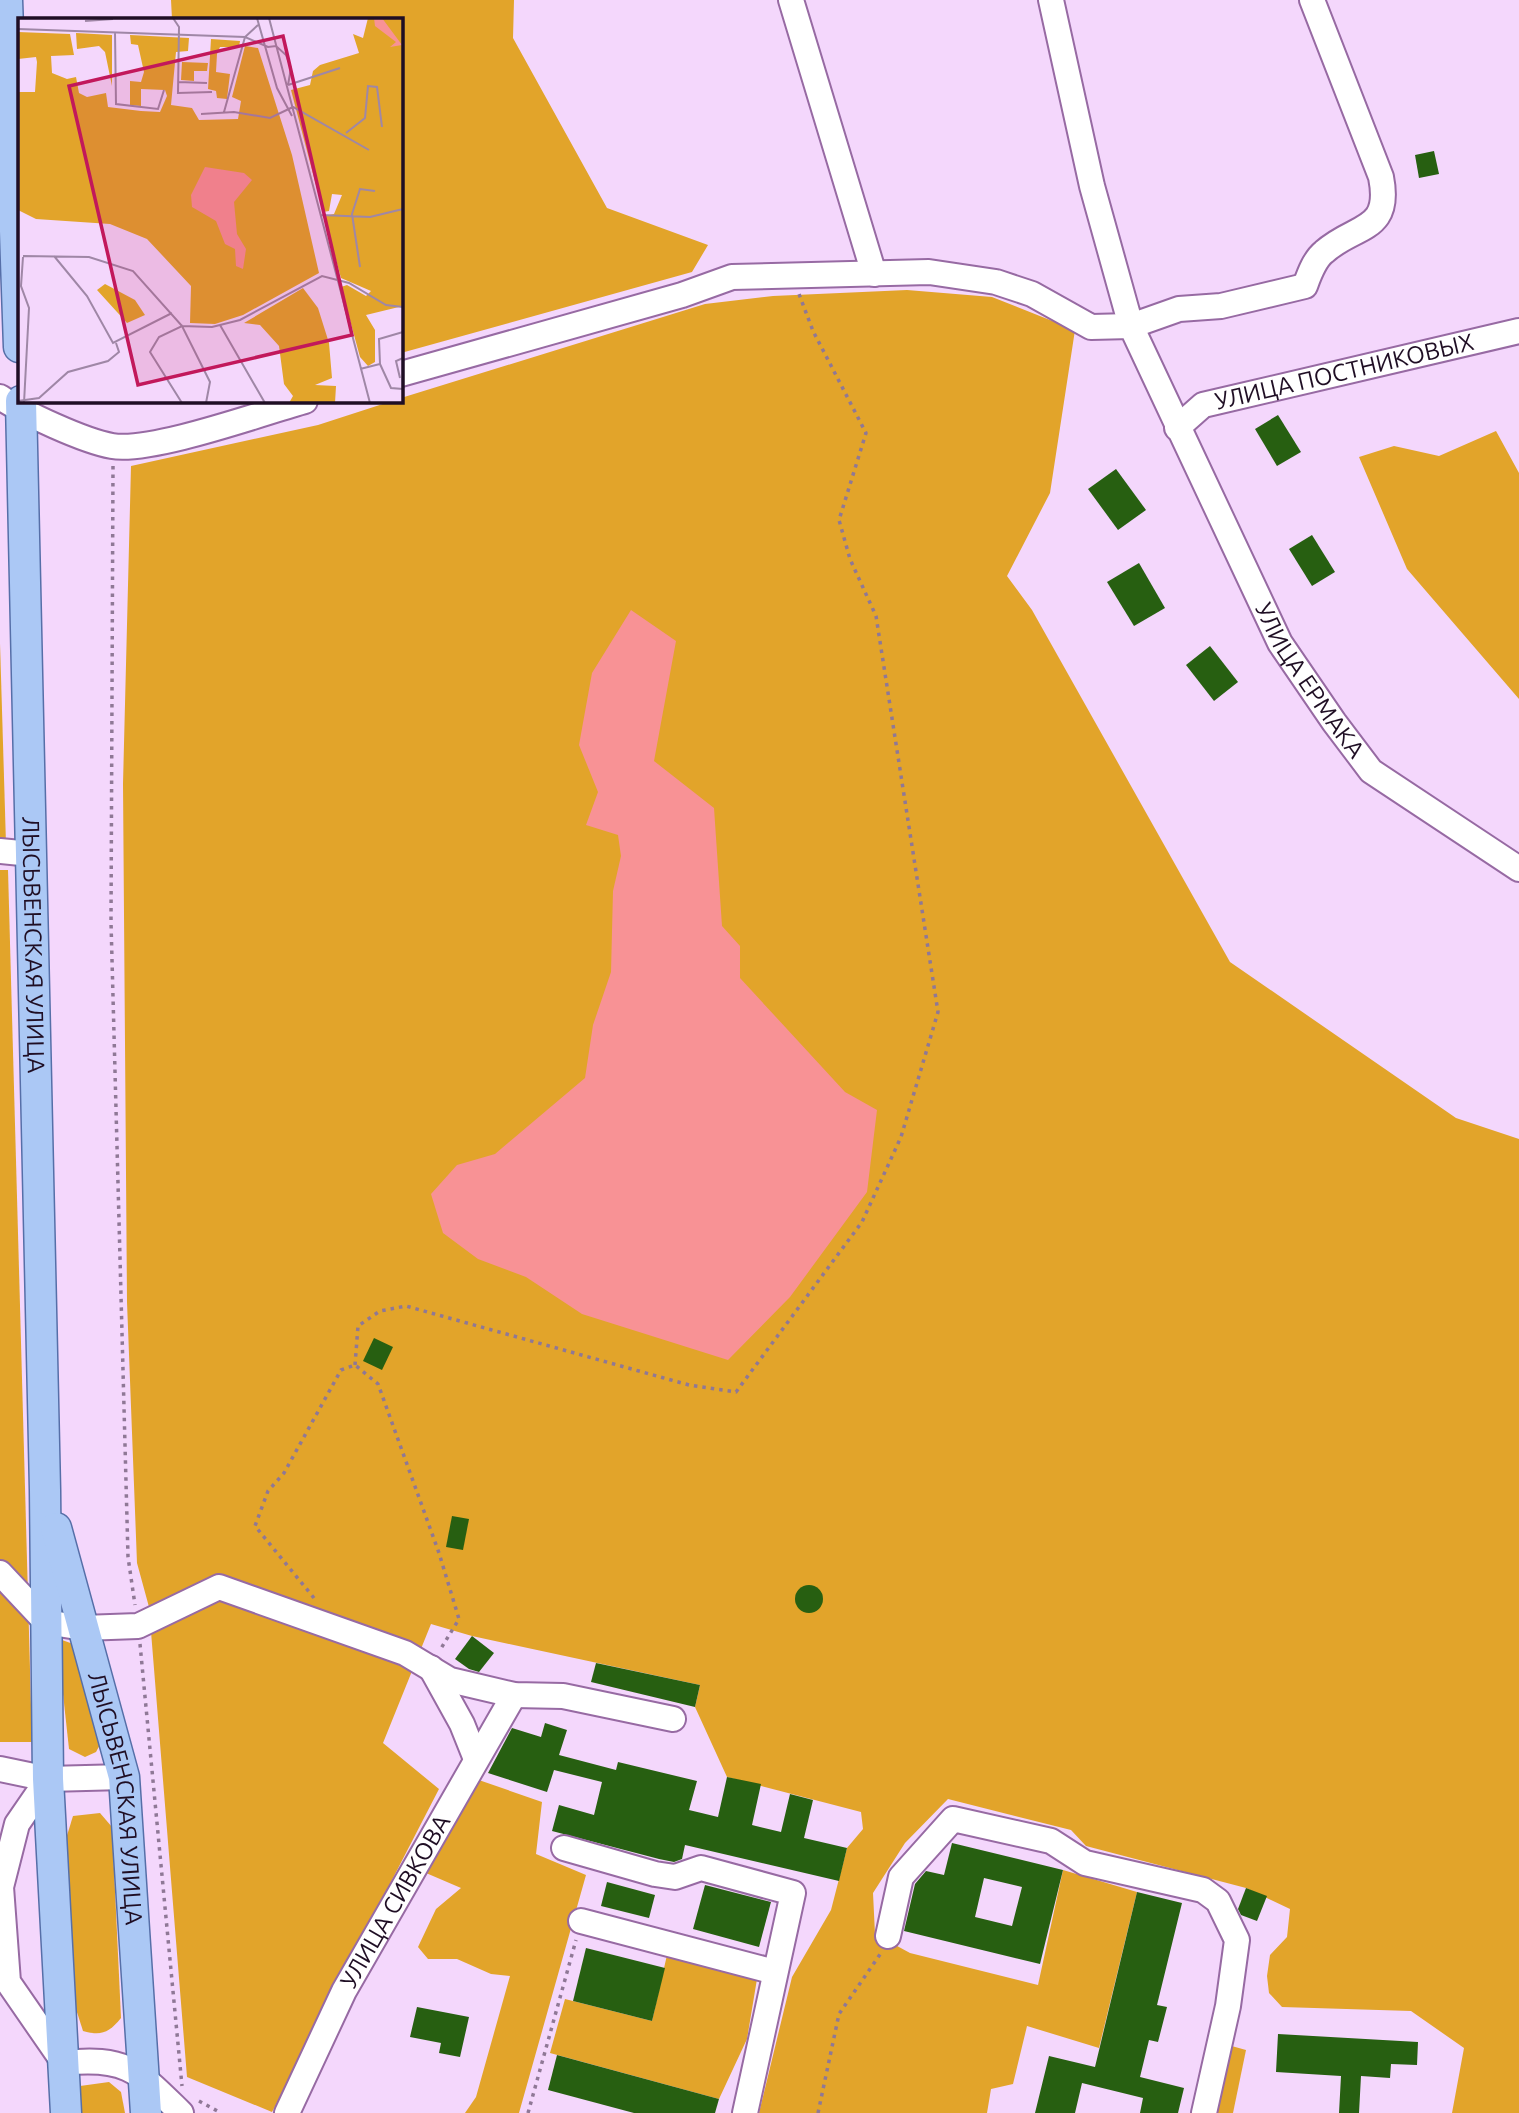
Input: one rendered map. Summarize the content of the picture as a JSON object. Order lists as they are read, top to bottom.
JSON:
{
  "streets": {
    "main road": ["ЛЫСЬВЕНСКАЯ УЛИЦА"],
    "street": ["УЛИЦА ПОСТНИКОВЫХ", "УЛИЦА ЕРМАКА", "УЛИЦА СИВКОВА"]
  },
  "crossings": [
    ["УЛИЦА ПОСТНИКОВЫХ", "УЛИЦА ЕРМАКА"]
  ]
}
